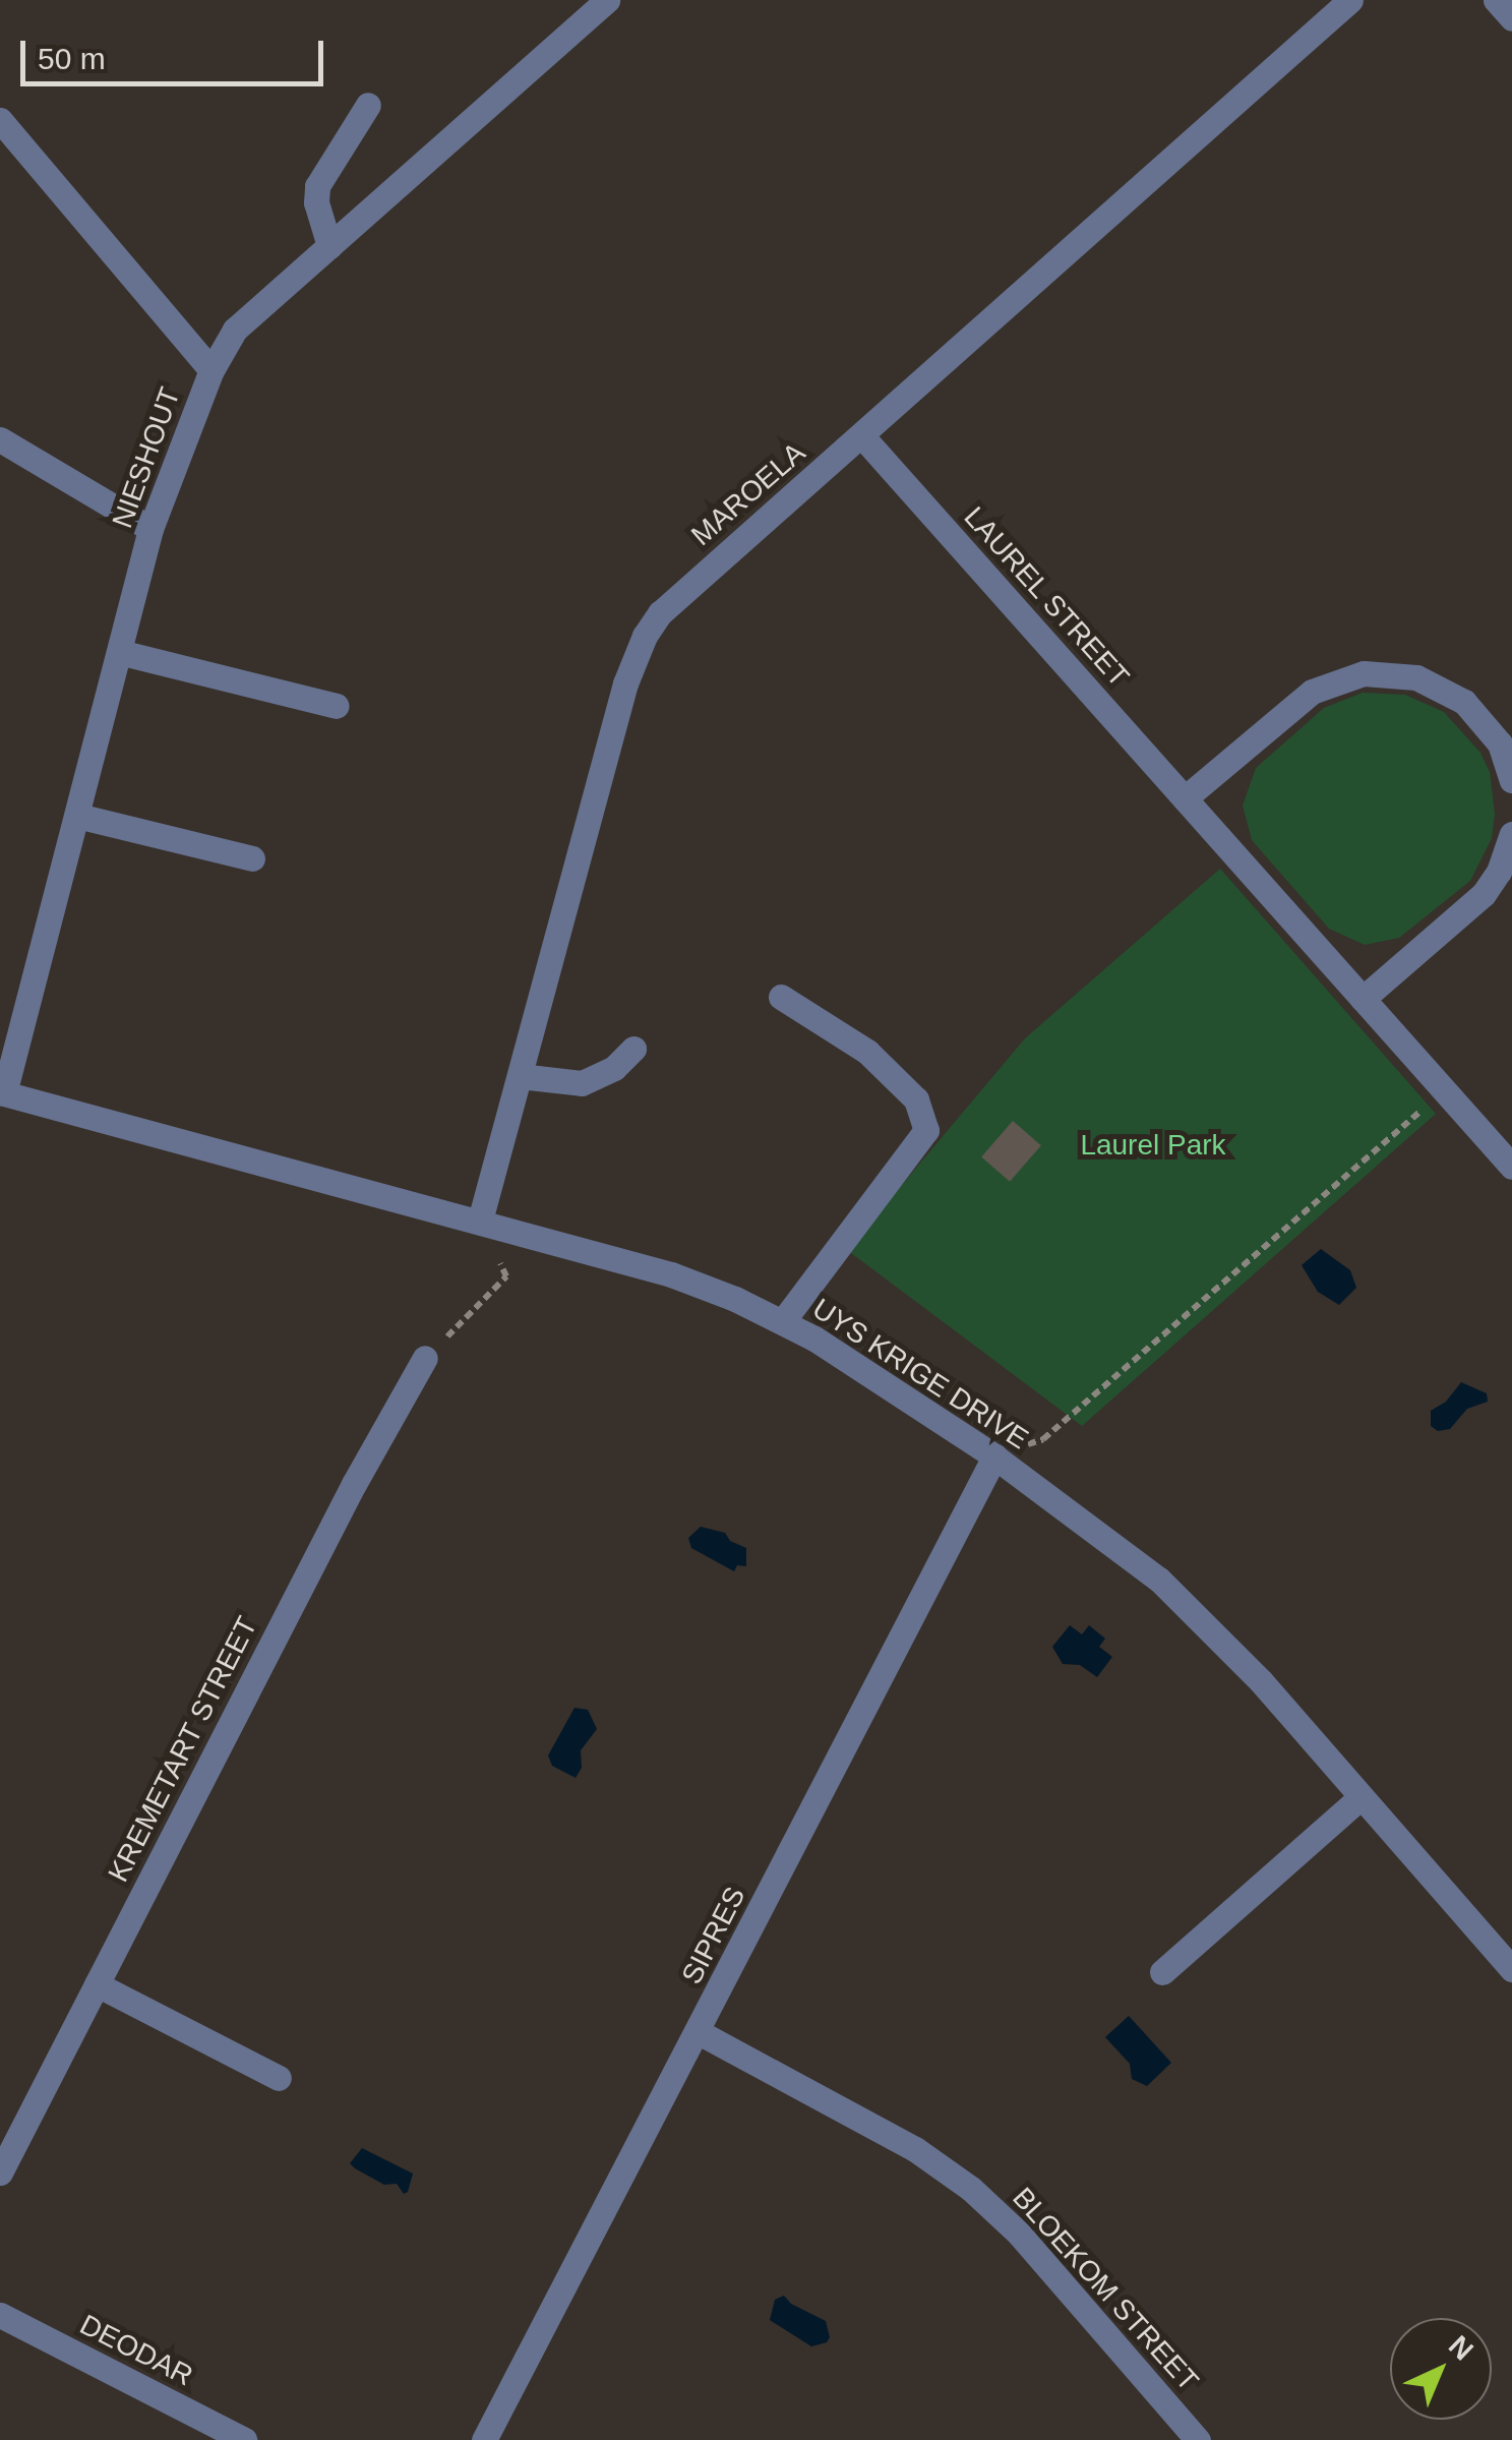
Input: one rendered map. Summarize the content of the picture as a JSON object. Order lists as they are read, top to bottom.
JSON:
{
  "streets": {
    "street": [
      "NIESHOUT",
      "MAROELA",
      "LAUREL STREET",
      "UYS KRIGE DRIVE",
      "KREMETART STREET",
      "SIPRES",
      "BLOEKOM STREET",
      "DEODAR"
    ]
  },
  "crossings": [
    ["NIESHOUT", "UYS KRIGE DRIVE"],
    ["MAROELA", "LAUREL STREET"],
    ["MAROELA", "UYS KRIGE DRIVE"],
    ["UYS KRIGE DRIVE", "SIPRES"],
    ["SIPRES", "BLOEKOM STREET"]
  ],
  "parks": ["Laurel Park"],
  "scale_bar": "50 m",
  "north": "top right"
}
